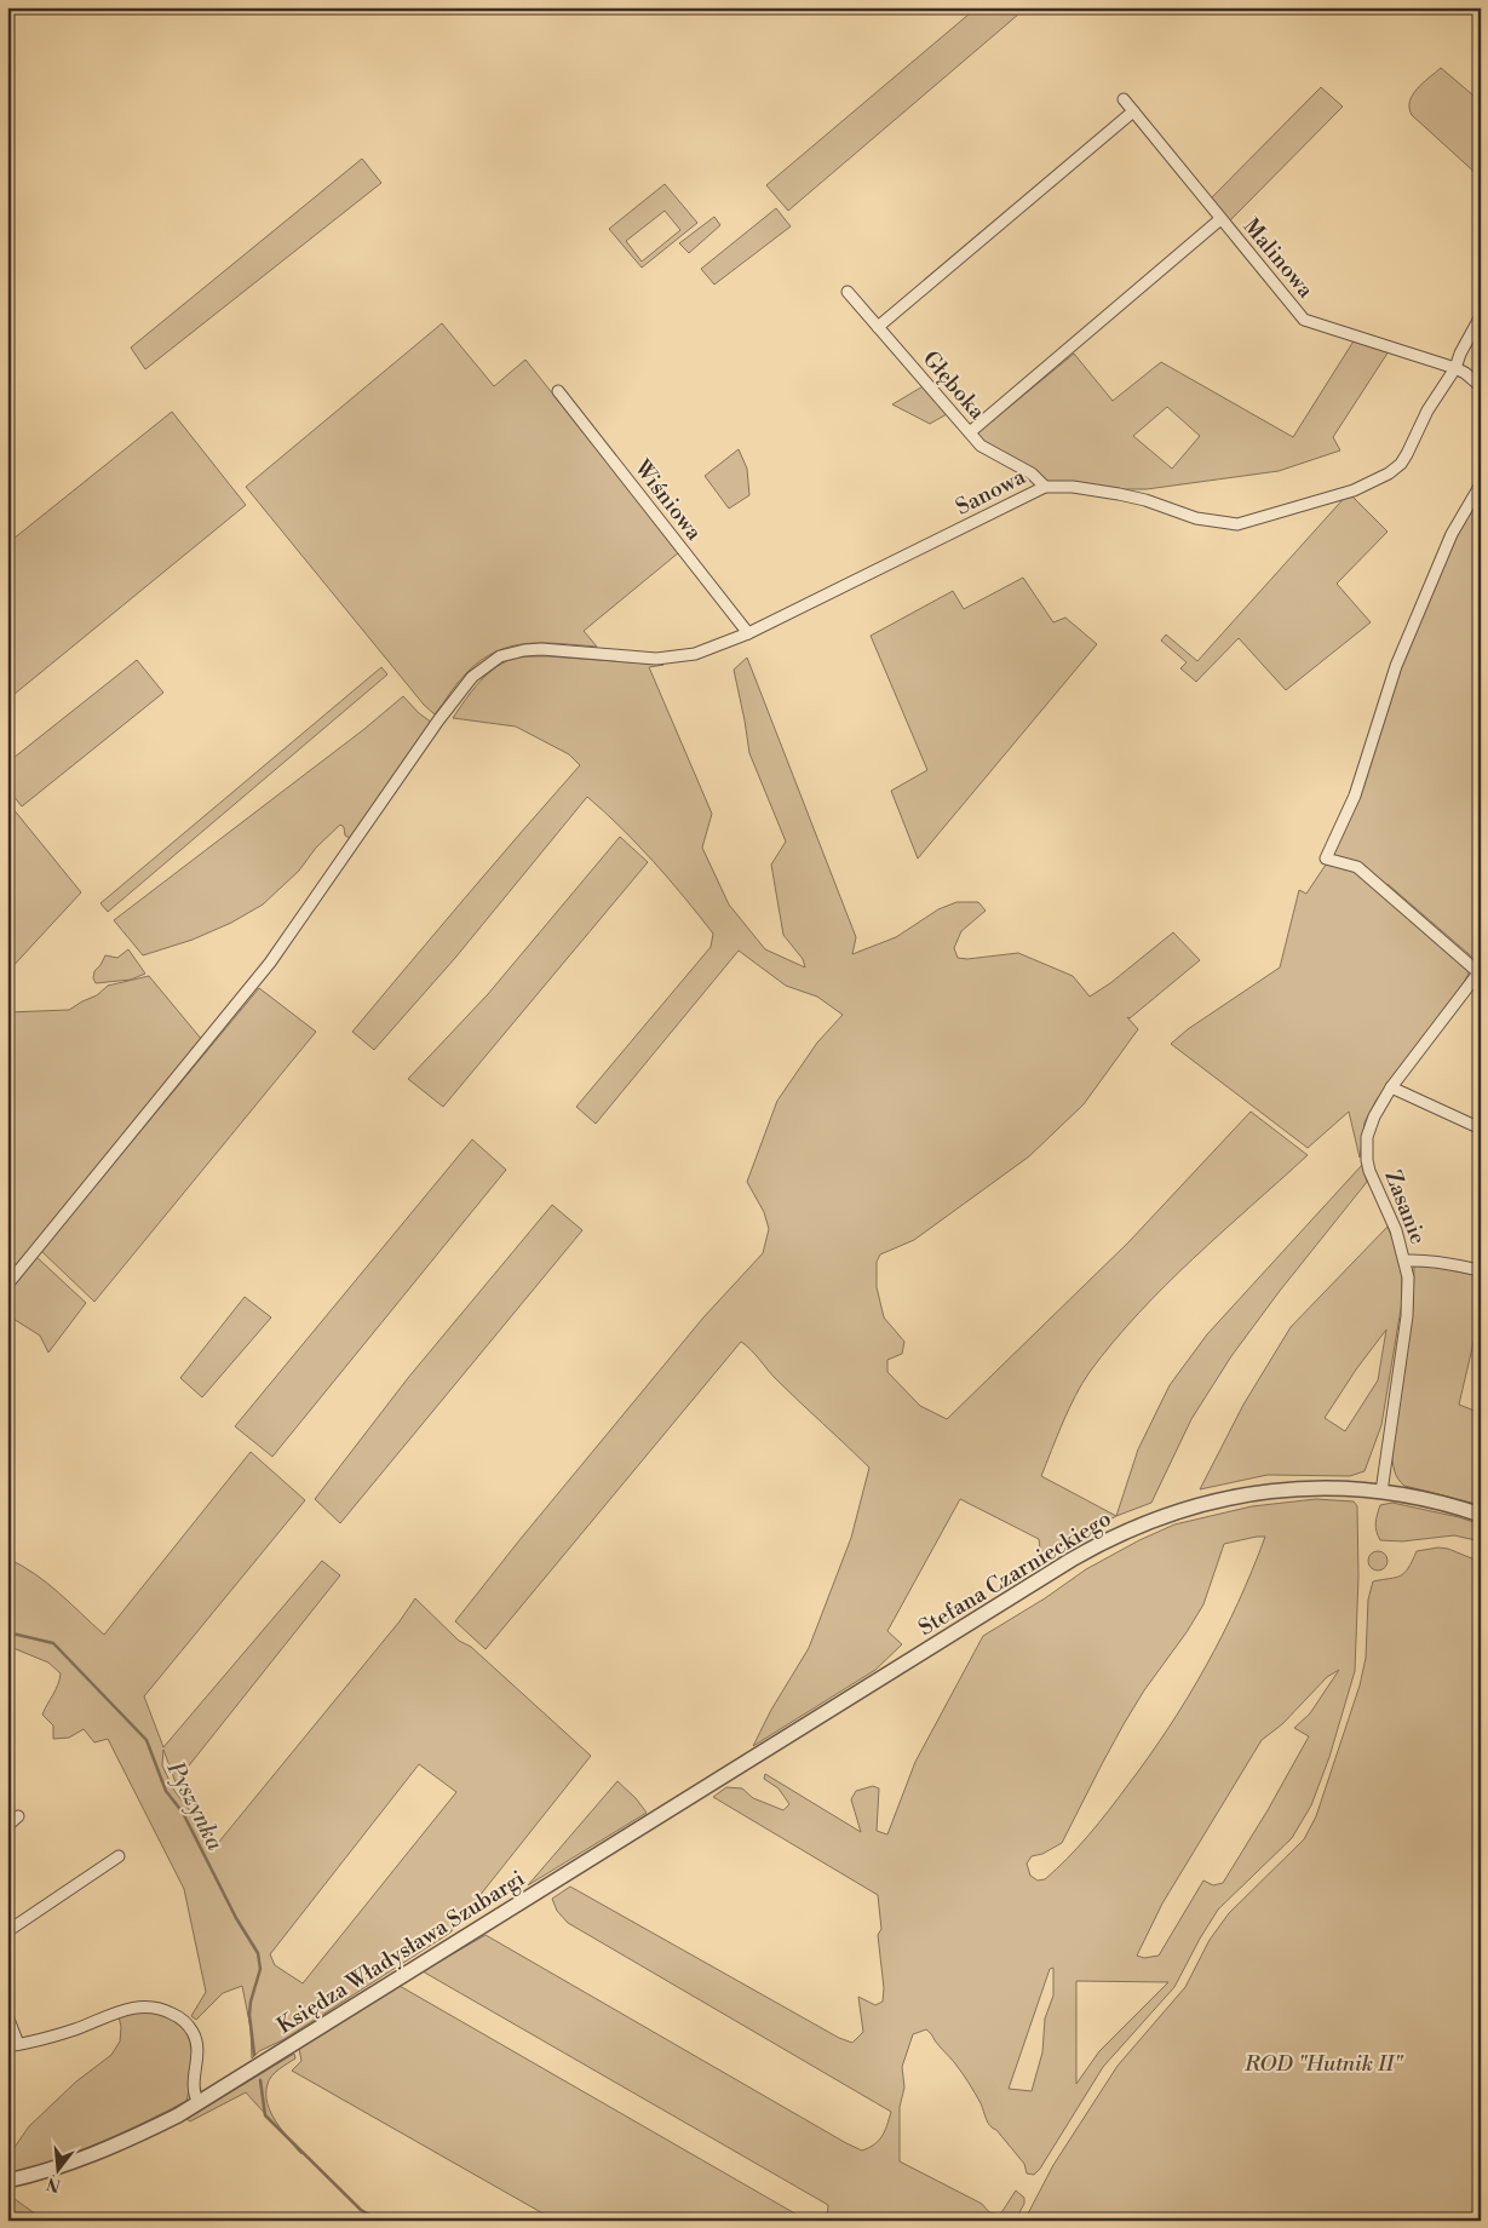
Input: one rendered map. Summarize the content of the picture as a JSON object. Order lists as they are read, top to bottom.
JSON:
{
  "streets": {
    "street": [
      "Malinowa",
      "Głęboka",
      "Sanowa",
      "Wiśniowa",
      "Zasanie",
      "Stefana Czarnieckiego",
      "Księdza Władysława Szubargi"
    ]
  },
  "crossings": [
    ["Malinowa", "Sanowa"],
    ["Głęboka", "Sanowa"],
    ["Sanowa", "Wiśniowa"],
    ["Zasanie", "Stefana Czarnieckiego"],
    ["Stefana Czarnieckiego", "Księdza Władysława Szubargi"]
  ],
  "water": ["Pyszynka"],
  "parks": ["ROD \"Hutnik II\""],
  "north": "bottom"
}
